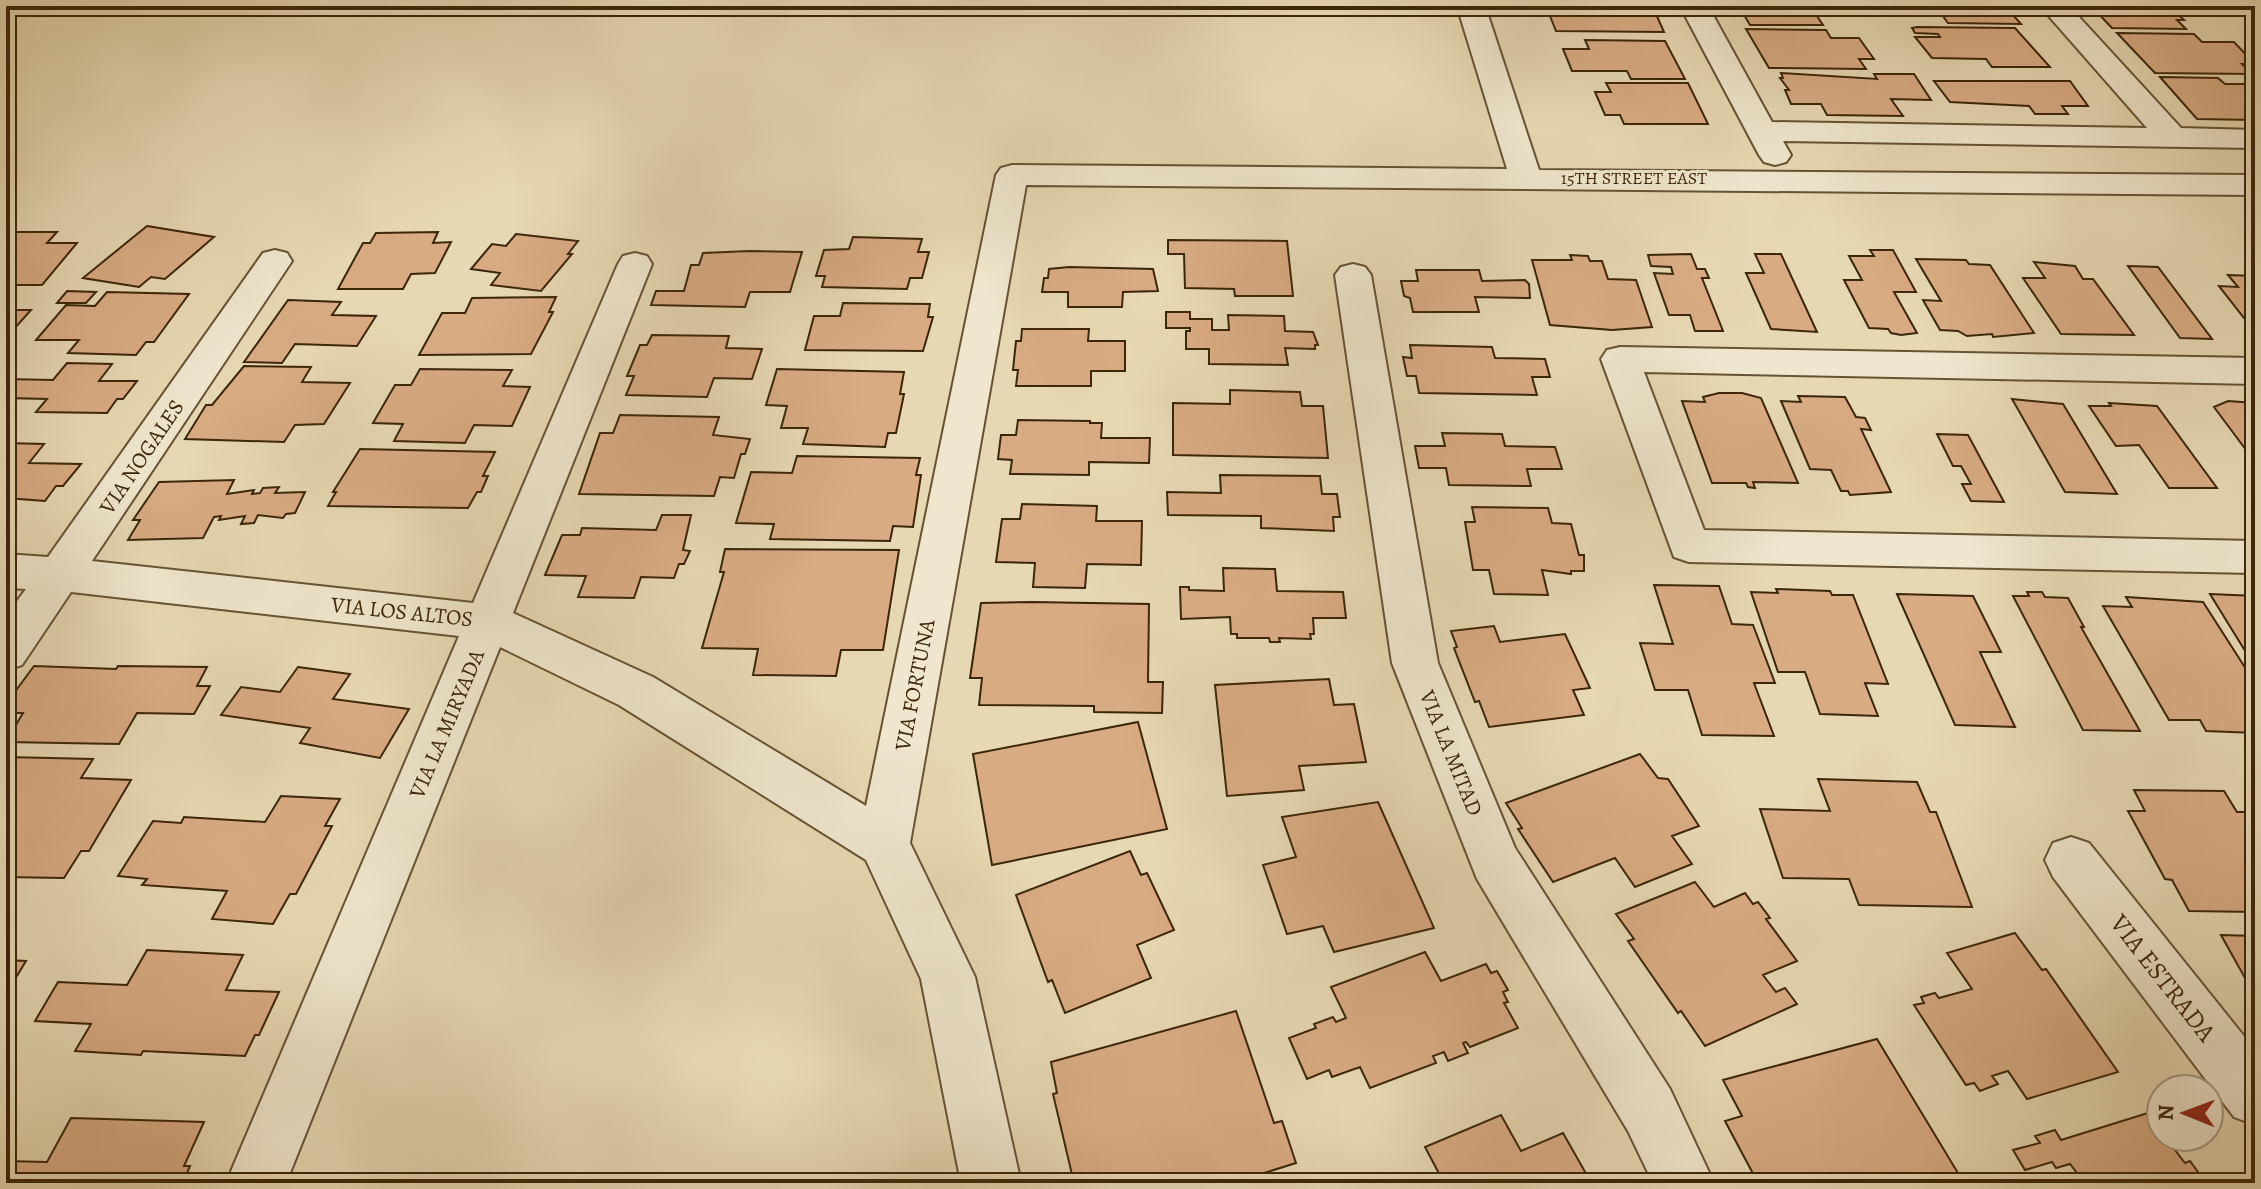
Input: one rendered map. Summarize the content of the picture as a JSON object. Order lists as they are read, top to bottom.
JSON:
{
  "streets": {
    "street": [
      "15TH STREET EAST",
      "VIA NOGALES",
      "VIA LOS ALTOS",
      "VIA FORTUNA",
      "VIA LA MIRYADA",
      "VIA LA MITAD",
      "VIA ESTRADA"
    ]
  },
  "crossings": [
    ["15TH STREET EAST", "VIA FORTUNA"],
    ["VIA NOGALES", "VIA LOS ALTOS"],
    ["VIA LOS ALTOS", "VIA FORTUNA"],
    ["VIA LOS ALTOS", "VIA LA MIRYADA"]
  ],
  "north": "left"
}
